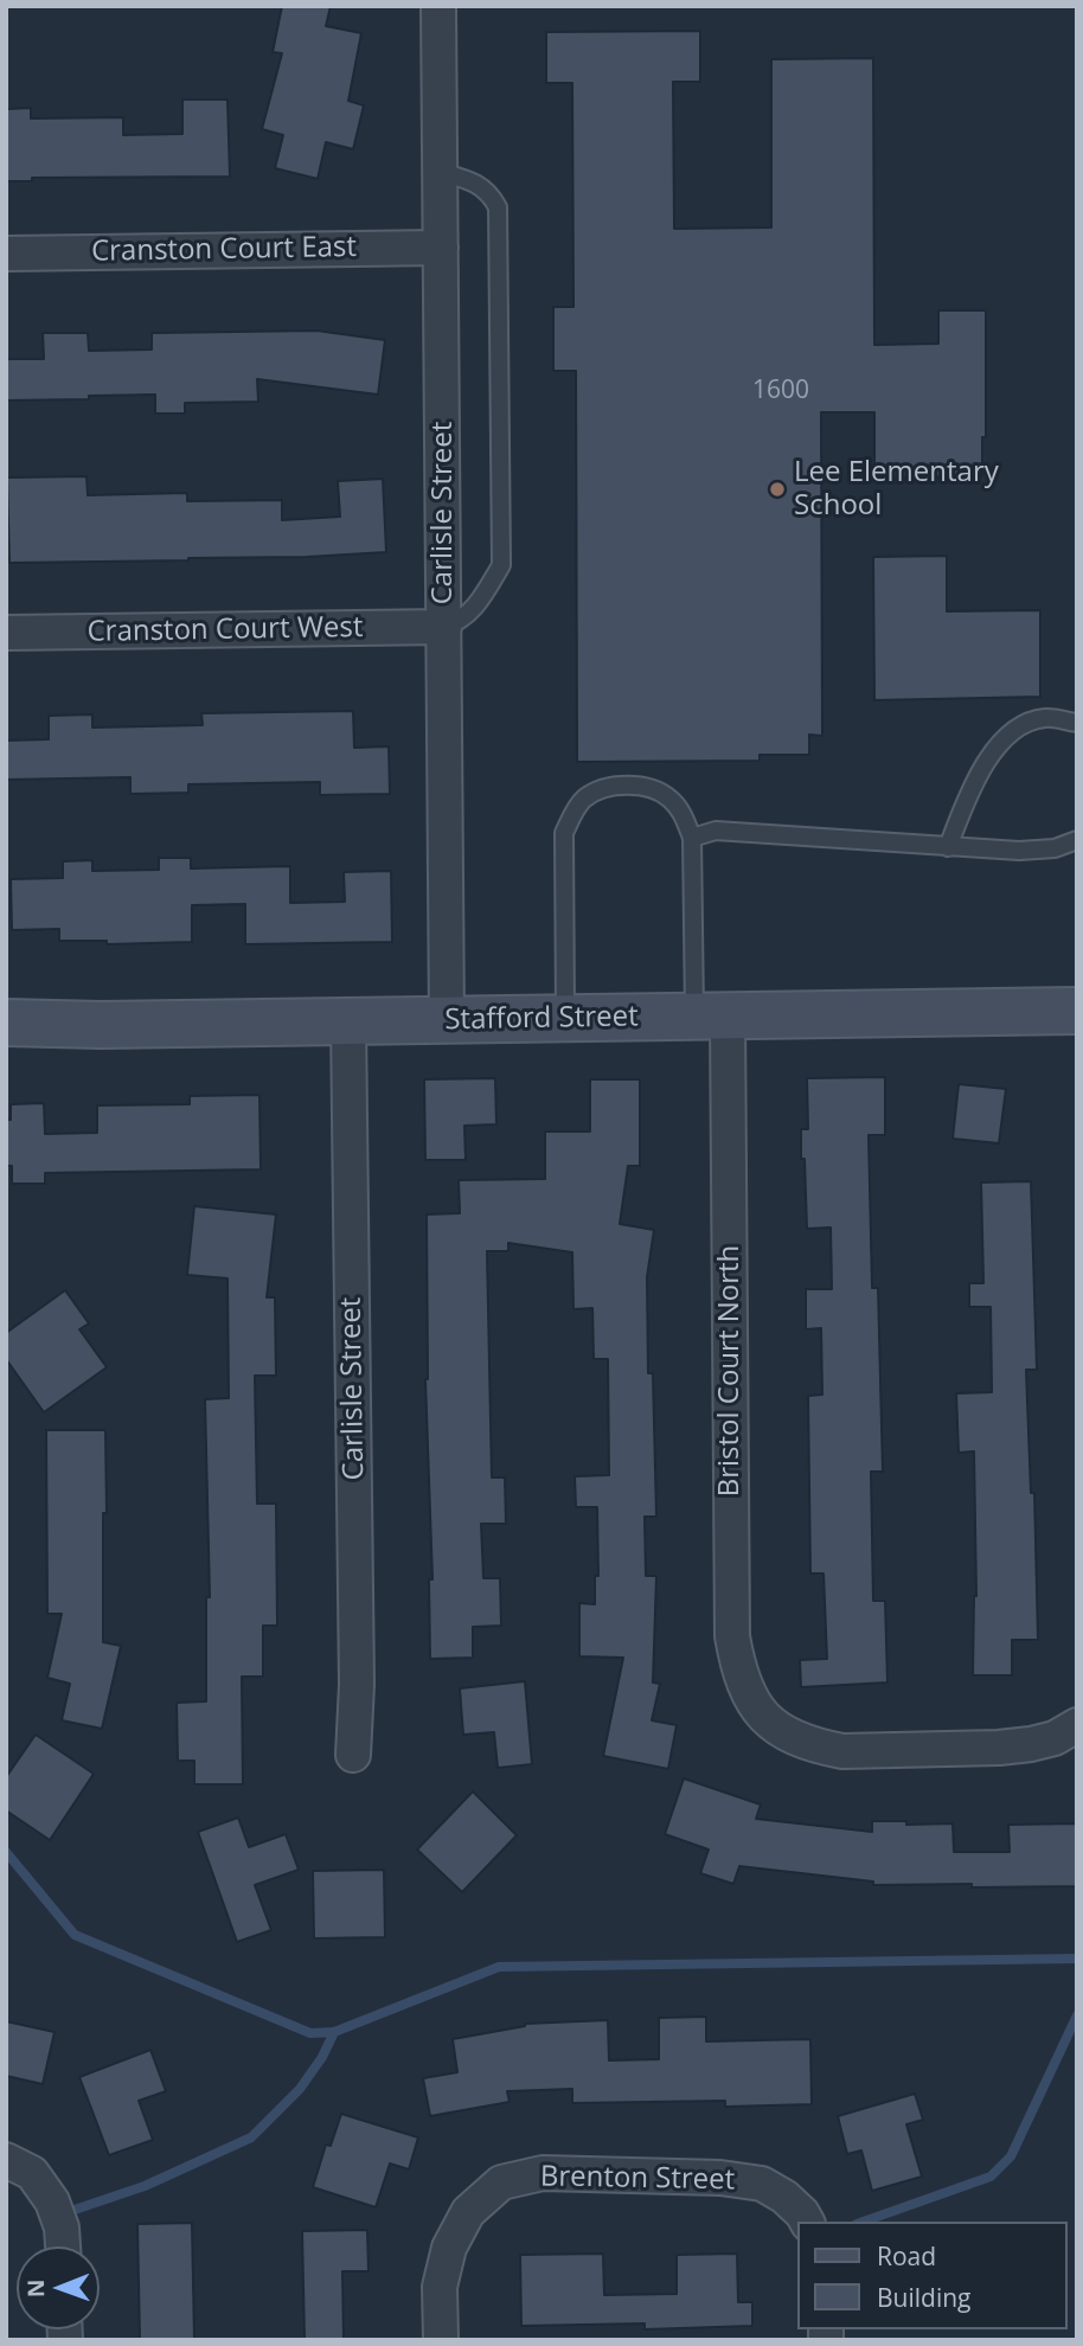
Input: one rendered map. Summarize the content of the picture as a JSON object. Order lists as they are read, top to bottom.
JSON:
{
  "streets": {
    "street": [
      "Cranston Court East",
      "Carlisle Street",
      "Cranston Court West",
      "Stafford Street",
      "Bristol Court North",
      "Brenton Street"
    ]
  },
  "crossings": [
    ["Cranston Court East", "Carlisle Street"],
    ["Carlisle Street", "Cranston Court West"],
    ["Carlisle Street", "Stafford Street"],
    ["Stafford Street", "Bristol Court North"]
  ],
  "places": ["Lee Elementary School"],
  "house_numbers": ["1600"],
  "legend": ["Road", "Building"],
  "north": "left"
}
